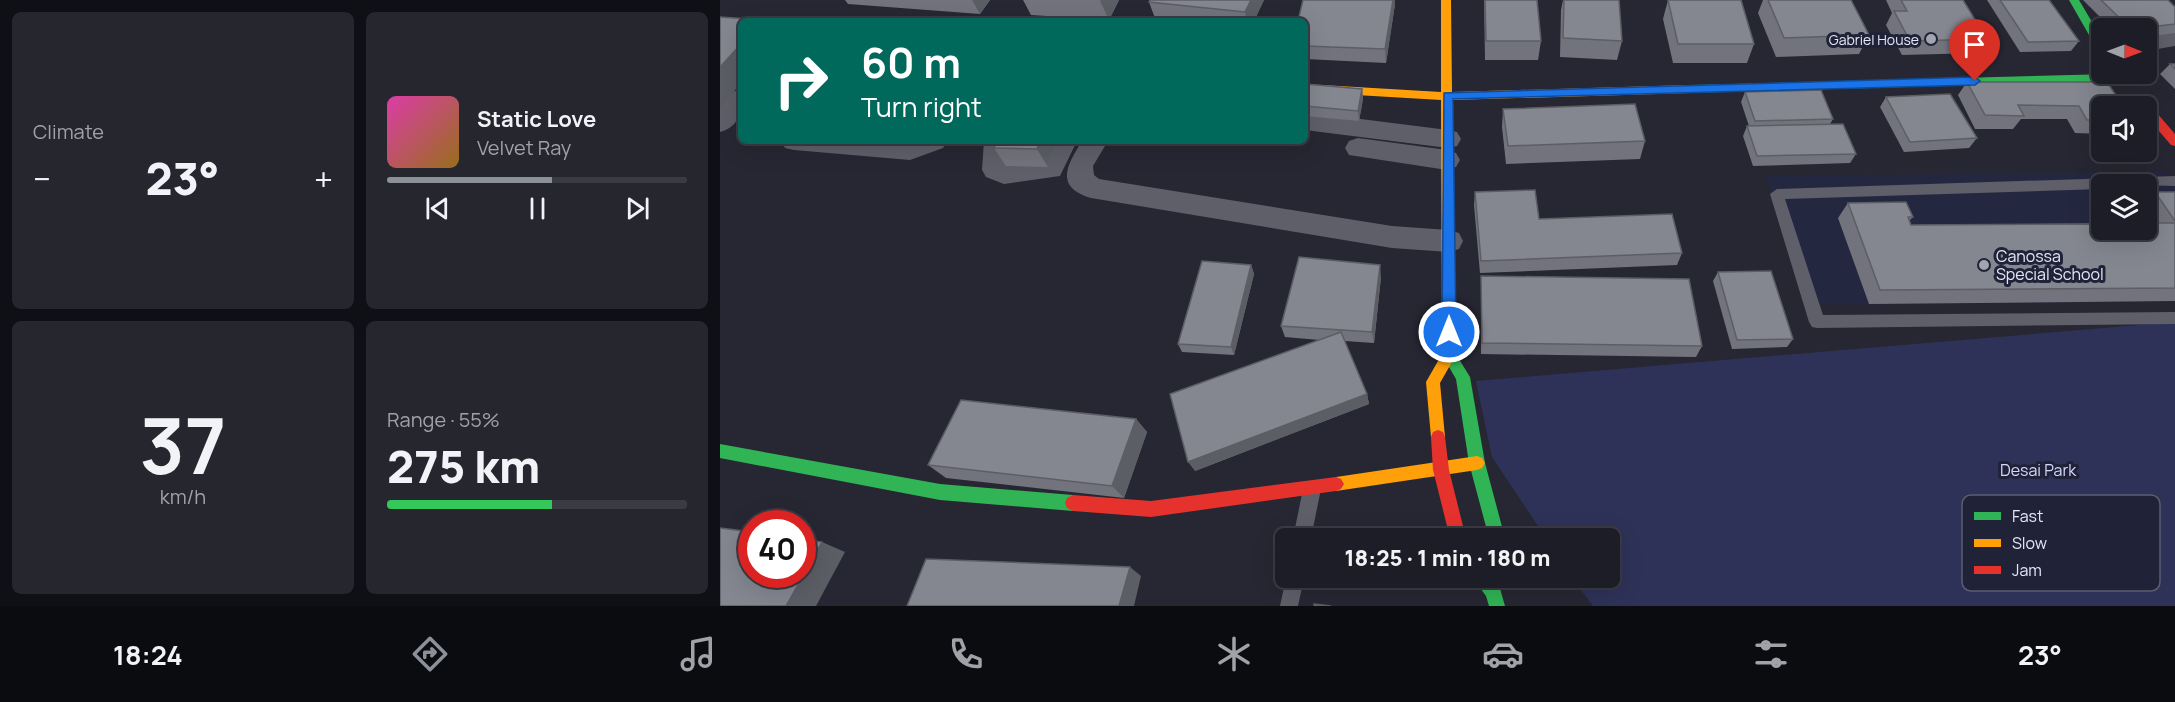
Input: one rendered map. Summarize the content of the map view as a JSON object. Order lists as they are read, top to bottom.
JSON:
{
  "parks": ["Desai Park"],
  "places": ["Gabriel House", "Canossa Special School"],
  "legend": ["Fast", "Slow", "Jam"],
  "north": "right",
  "page": {
    "tile": [
      "Climate",
      ["37", "km/h"],
      ["Range · 55%", "275 km"]
    ],
    "turn": ["60 m", "Turn right"],
    "song": ["Static Love", "Velvet Ray"],
    "heat": ["−", "23°", "+"],
    "limit": "40",
    "trip": "18:25 · 1 min · 180 m",
    "tabs": ["18:24", "23°"]
  }
}
